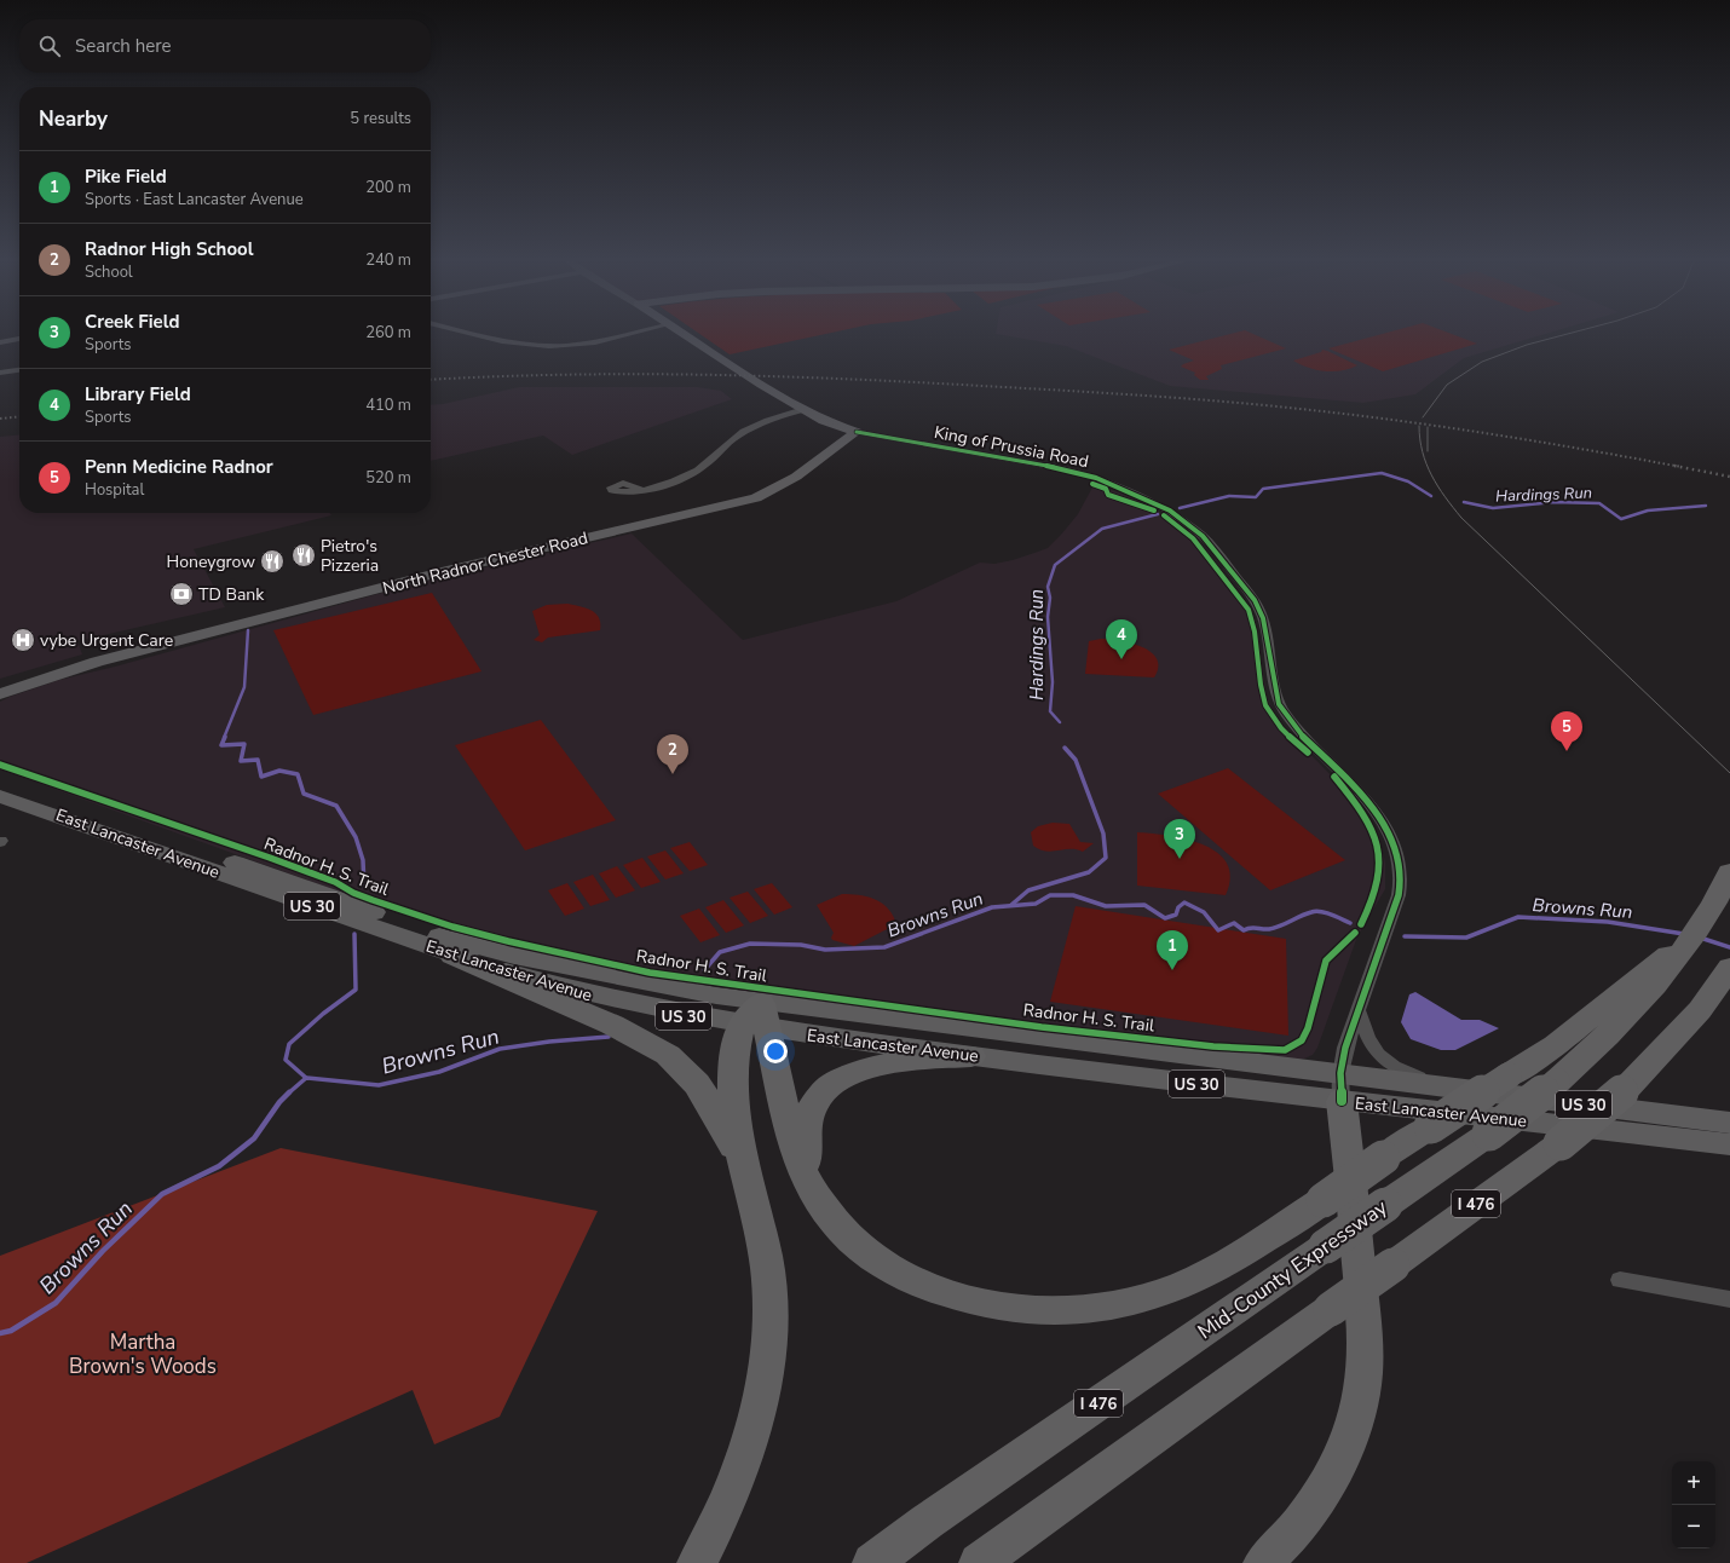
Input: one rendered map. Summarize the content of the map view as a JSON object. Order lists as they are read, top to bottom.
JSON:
{
  "streets": {
    "highway": [
      "East Lancaster Avenue",
      "US 30",
      "I 476",
      "Mid-County Expressway"
    ],
    "main road": ["King of Prussia Road", "North Radnor Chester Road"],
    "cycle path": ["Radnor H. S. Trail"]
  },
  "crossings": [
    ["King of Prussia Road", "North Radnor Chester Road"],
    ["King of Prussia Road", "East Lancaster Avenue"]
  ],
  "water": ["Hardings Run", "Browns Run"],
  "parks": ["Martha Brown's Woods"],
  "places": {
    "restaurant": ["Pietro's Pizzeria", "Honeygrow"],
    "bank": ["TD Bank"],
    "hospital": ["vybe Urgent Care"]
  },
  "page": {
    "search": "Search here",
    "heading": ["Nearby", "5 results"],
    "list": [
      {
        "mark": "1",
        "name": "Pike Field",
        "note": "Sports · East Lancaster Avenue",
        "value": "200 m"
      },
      {
        "mark": "2",
        "name": "Radnor High School",
        "note": "School",
        "value": "240 m"
      },
      {
        "mark": "3",
        "name": "Creek Field",
        "note": "Sports",
        "value": "260 m"
      },
      {
        "mark": "4",
        "name": "Library Field",
        "note": "Sports",
        "value": "410 m"
      },
      {
        "mark": "5",
        "name": "Penn Medicine Radnor",
        "note": "Hospital",
        "value": "520 m"
      }
    ],
    "pins": [
      "4",
      "5",
      "2",
      "3",
      "1"
    ],
    "map_buttons": ["+", "−"]
  }
}
